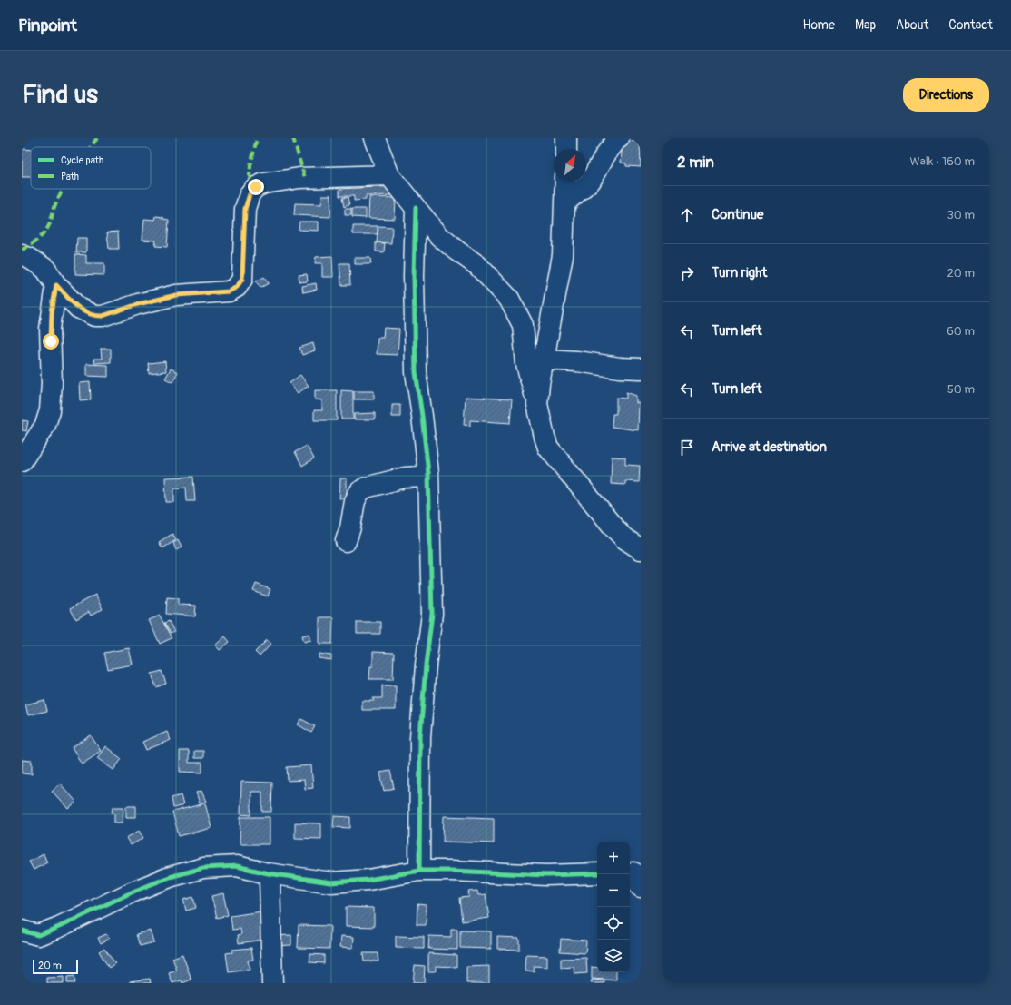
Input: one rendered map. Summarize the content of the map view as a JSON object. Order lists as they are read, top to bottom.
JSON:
{
  "legend": ["Cycle path", "Path"],
  "scale_bar": "20 m",
  "north": "top right",
  "page": {
    "header": "Pinpoint",
    "nav": [
      "Home",
      "Map",
      "About",
      "Contact"
    ],
    "buttons": "Directions",
    "title": "Find us",
    "heading": ["2 min", "Walk · 160 m"],
    "list": [
      ["Continue", "30 m"],
      ["Turn right", "20 m"],
      ["Turn left", "60 m"],
      ["Turn left", "50 m"],
      "Arrive at destination"
    ],
    "map_buttons": ["+", "−"],
    "scale": "20 m"
  }
}
